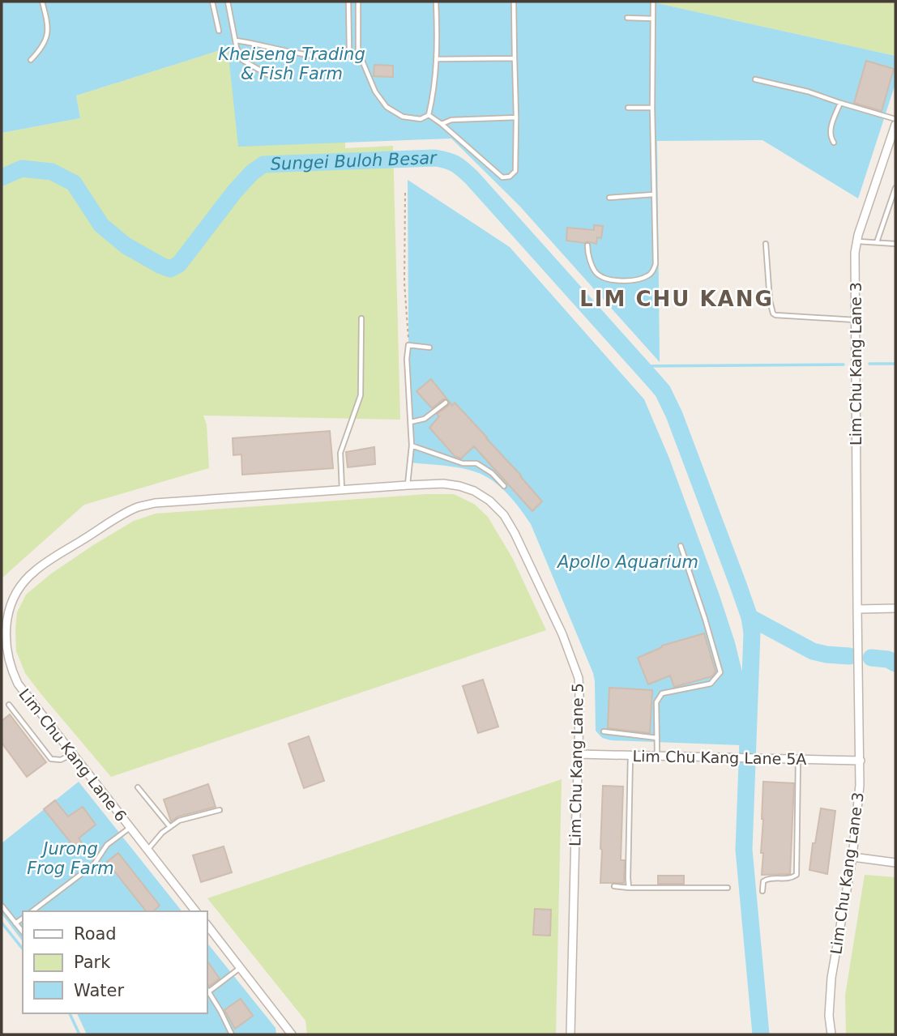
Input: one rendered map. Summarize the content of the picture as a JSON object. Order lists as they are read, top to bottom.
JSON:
{
  "streets": {
    "street": [
      "Lim Chu Kang Lane 3",
      "Lim Chu Kang Lane 6",
      "Lim Chu Kang Lane 5A",
      "Lim Chu Kang Lane 5"
    ]
  },
  "crossings": [
    ["Lim Chu Kang Lane 3", "Lim Chu Kang Lane 5A"],
    ["Lim Chu Kang Lane 6", "Lim Chu Kang Lane 5"],
    ["Lim Chu Kang Lane 5A", "Lim Chu Kang Lane 5"]
  ],
  "districts": ["LIM CHU KANG"],
  "water": [
    "Kheiseng Trading & Fish Farm",
    "Sungei Buloh Besar",
    "Apollo Aquarium",
    "Jurong Frog Farm"
  ],
  "legend": ["Road", "Park", "Water"]
}
